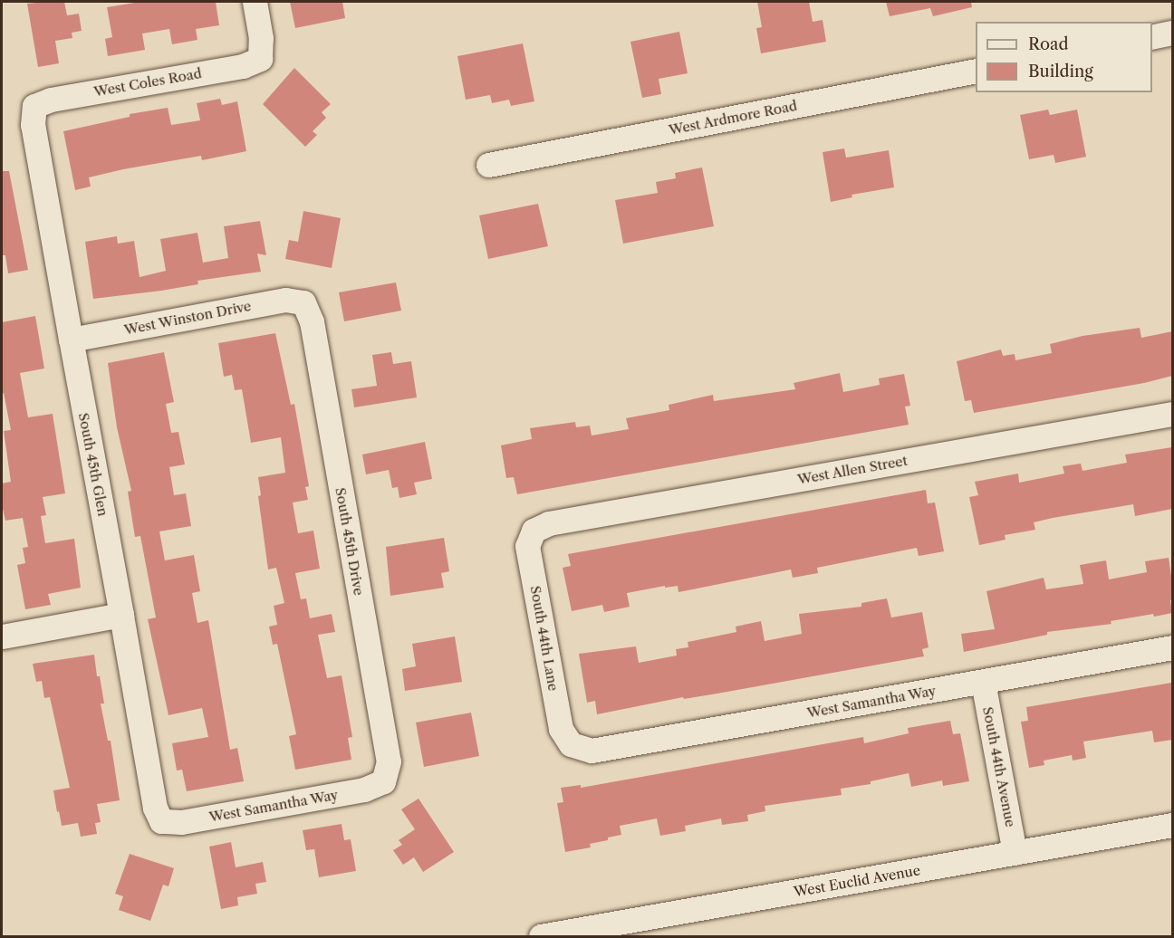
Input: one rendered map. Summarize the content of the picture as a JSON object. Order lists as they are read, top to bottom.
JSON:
{
  "streets": {
    "street": [
      "West Coles Road",
      "West Ardmore Road",
      "West Winston Drive",
      "South 45th Glen",
      "West Allen Street",
      "South 45th Drive",
      "South 44th Lane",
      "West Samantha Way",
      "South 44th Avenue",
      "West Euclid Avenue"
    ]
  },
  "crossings": [
    ["West Coles Road", "South 45th Glen"],
    ["West Winston Drive", "South 45th Glen"],
    ["West Winston Drive", "South 45th Drive"],
    ["South 45th Glen", "West Samantha Way"],
    ["West Allen Street", "South 44th Lane"],
    ["South 45th Drive", "West Samantha Way"],
    ["South 44th Lane", "West Samantha Way"],
    ["West Samantha Way", "South 44th Avenue"],
    ["South 44th Avenue", "West Euclid Avenue"]
  ],
  "legend": ["Road", "Building"]
}
